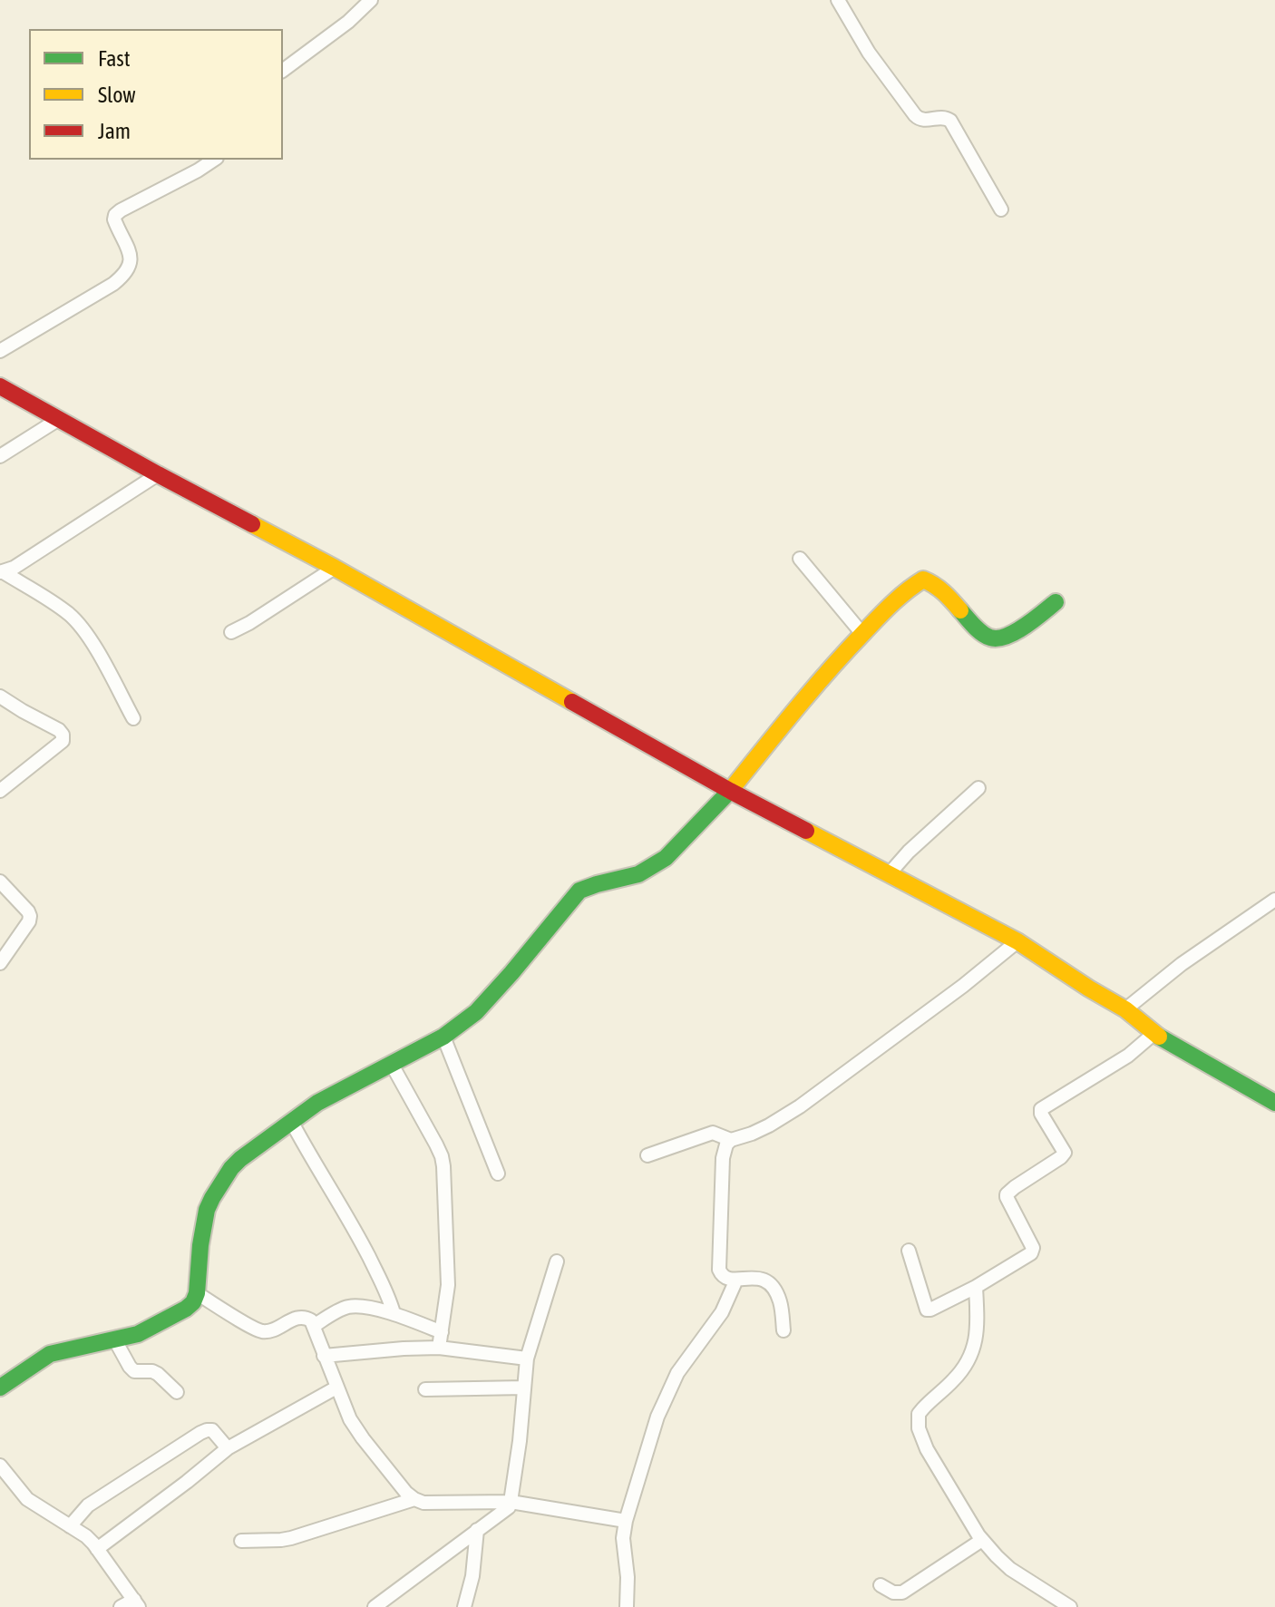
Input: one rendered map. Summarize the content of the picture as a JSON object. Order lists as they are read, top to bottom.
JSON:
{
  "legend": ["Fast", "Slow", "Jam"]
}
